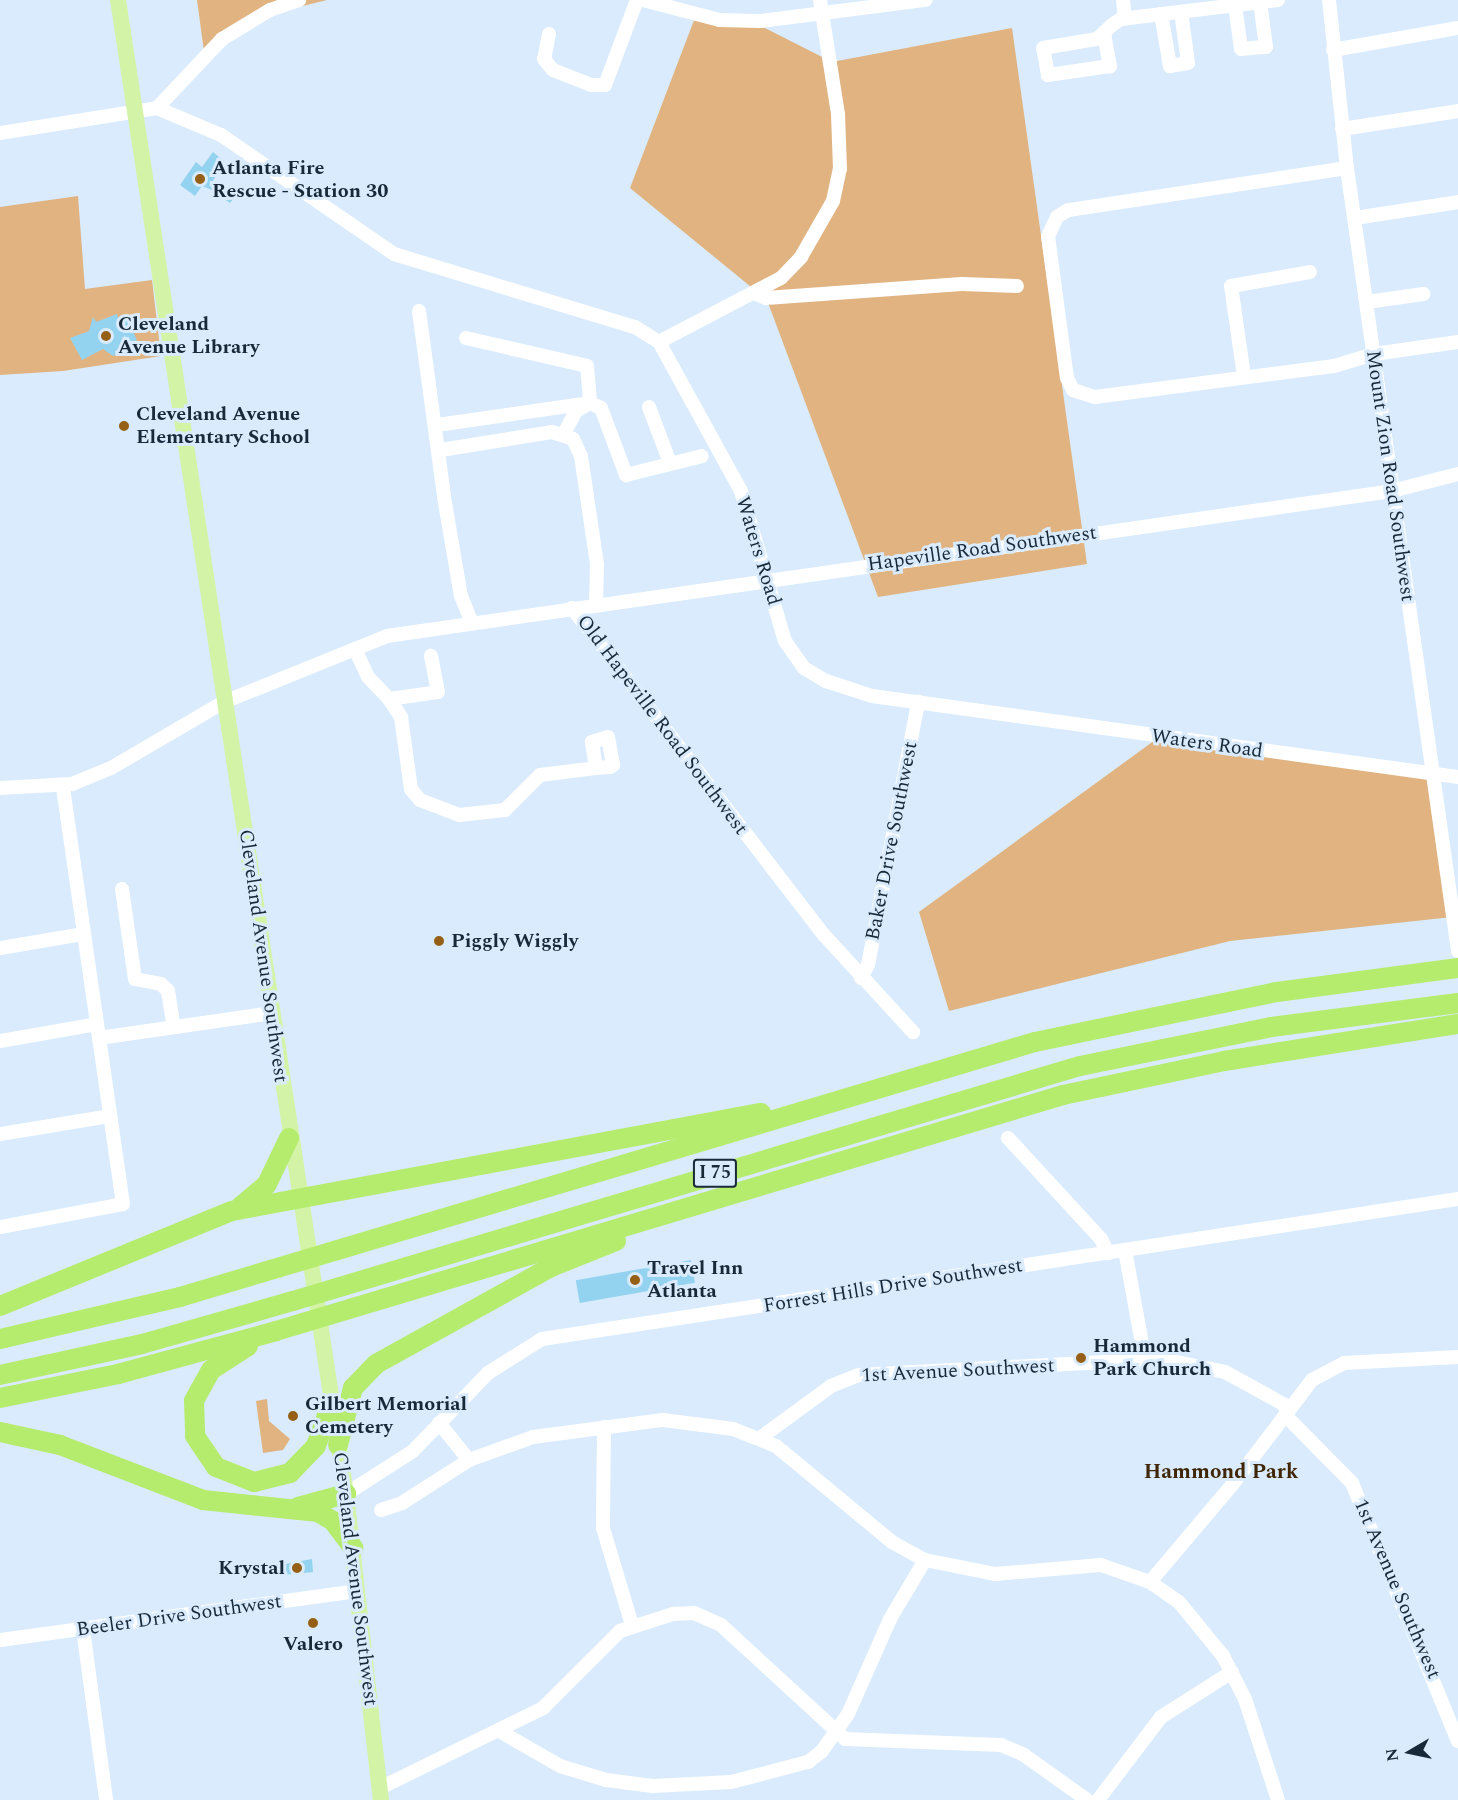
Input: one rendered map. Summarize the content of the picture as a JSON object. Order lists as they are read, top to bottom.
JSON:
{
  "streets": {
    "highway": ["I 75"],
    "main road": ["Cleveland Avenue Southwest"],
    "street": [
      "Mount Zion Road Southwest",
      "Hapeville Road Southwest",
      "Waters Road",
      "Old Hapeville Road Southwest",
      "Baker Drive Southwest",
      "Forrest Hills Drive Southwest",
      "1st Avenue Southwest",
      "Beeler Drive Southwest"
    ]
  },
  "crossings": [
    ["Mount Zion Road Southwest", "Hapeville Road Southwest"],
    ["Mount Zion Road Southwest", "Waters Road"],
    ["Hapeville Road Southwest", "Waters Road"],
    ["Hapeville Road Southwest", "Old Hapeville Road Southwest"],
    ["Waters Road", "Baker Drive Southwest"],
    ["Old Hapeville Road Southwest", "Baker Drive Southwest"],
    ["Old Hapeville Road Southwest", "Cleveland Avenue Southwest"],
    ["Cleveland Avenue Southwest", "Forrest Hills Drive Southwest"],
    ["Cleveland Avenue Southwest", "Beeler Drive Southwest"]
  ],
  "districts": ["Hammond Park"],
  "places": [
    "Atlanta Fire Rescue - Station 30",
    "Cleveland Avenue Library",
    "Cleveland Avenue Elementary School",
    "Piggly Wiggly",
    "Travel Inn Atlanta",
    "Hammond Park Church",
    "Gilbert Memorial Cemetery",
    "Krystal",
    "Valero"
  ],
  "north": "left"
}
